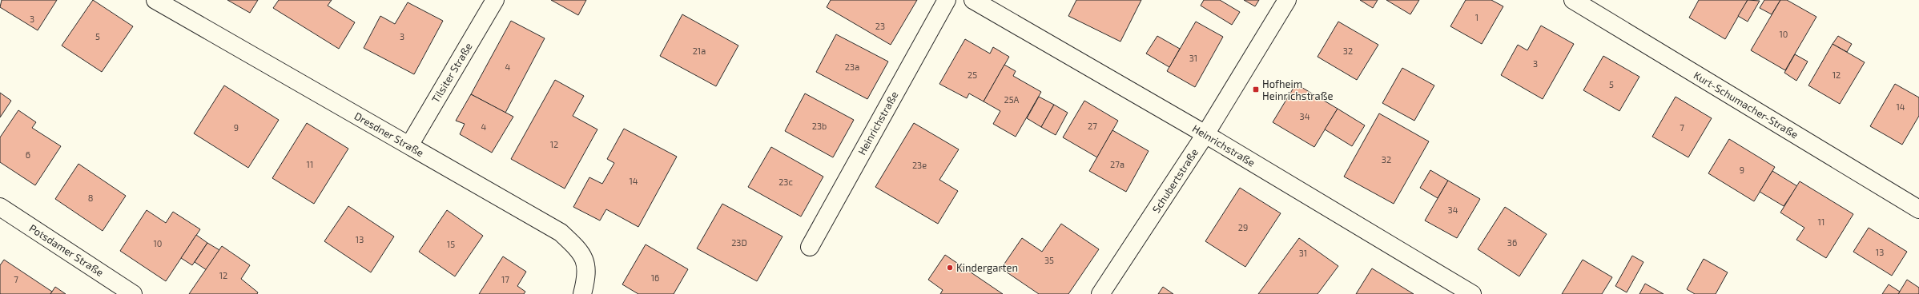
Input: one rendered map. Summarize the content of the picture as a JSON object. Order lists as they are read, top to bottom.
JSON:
{
  "streets": {
    "street": [
      "Tilsiter Straße",
      "Kurt-Schumacher-Straße",
      "Heinrichstraße",
      "Dresdner Straße",
      "Schubertstraße",
      "Potsdamer Straße"
    ]
  },
  "crossings": [
    ["Tilsiter Straße", "Dresdner Straße"],
    ["Heinrichstraße", "Schubertstraße"]
  ],
  "places": {
    "transit": ["Hofheim Heinrichstraße"],
    "other": ["Kindergarten"]
  },
  "house_numbers": [
    "1",
    "3",
    "23",
    "10",
    "5",
    "3",
    "21a",
    "32",
    "31",
    "3",
    "4",
    "23a",
    "25",
    "12",
    "5",
    "25A",
    "14",
    "34",
    "23b",
    "27",
    "4",
    "9",
    "7",
    "12",
    "6",
    "32",
    "11",
    "27a",
    "23e",
    "9",
    "14",
    "23c",
    "8",
    "34",
    "11",
    "29",
    "13",
    "23D",
    "36",
    "10",
    "15",
    "13",
    "31",
    "35",
    "12",
    "16",
    "7",
    "17"
  ]
}
